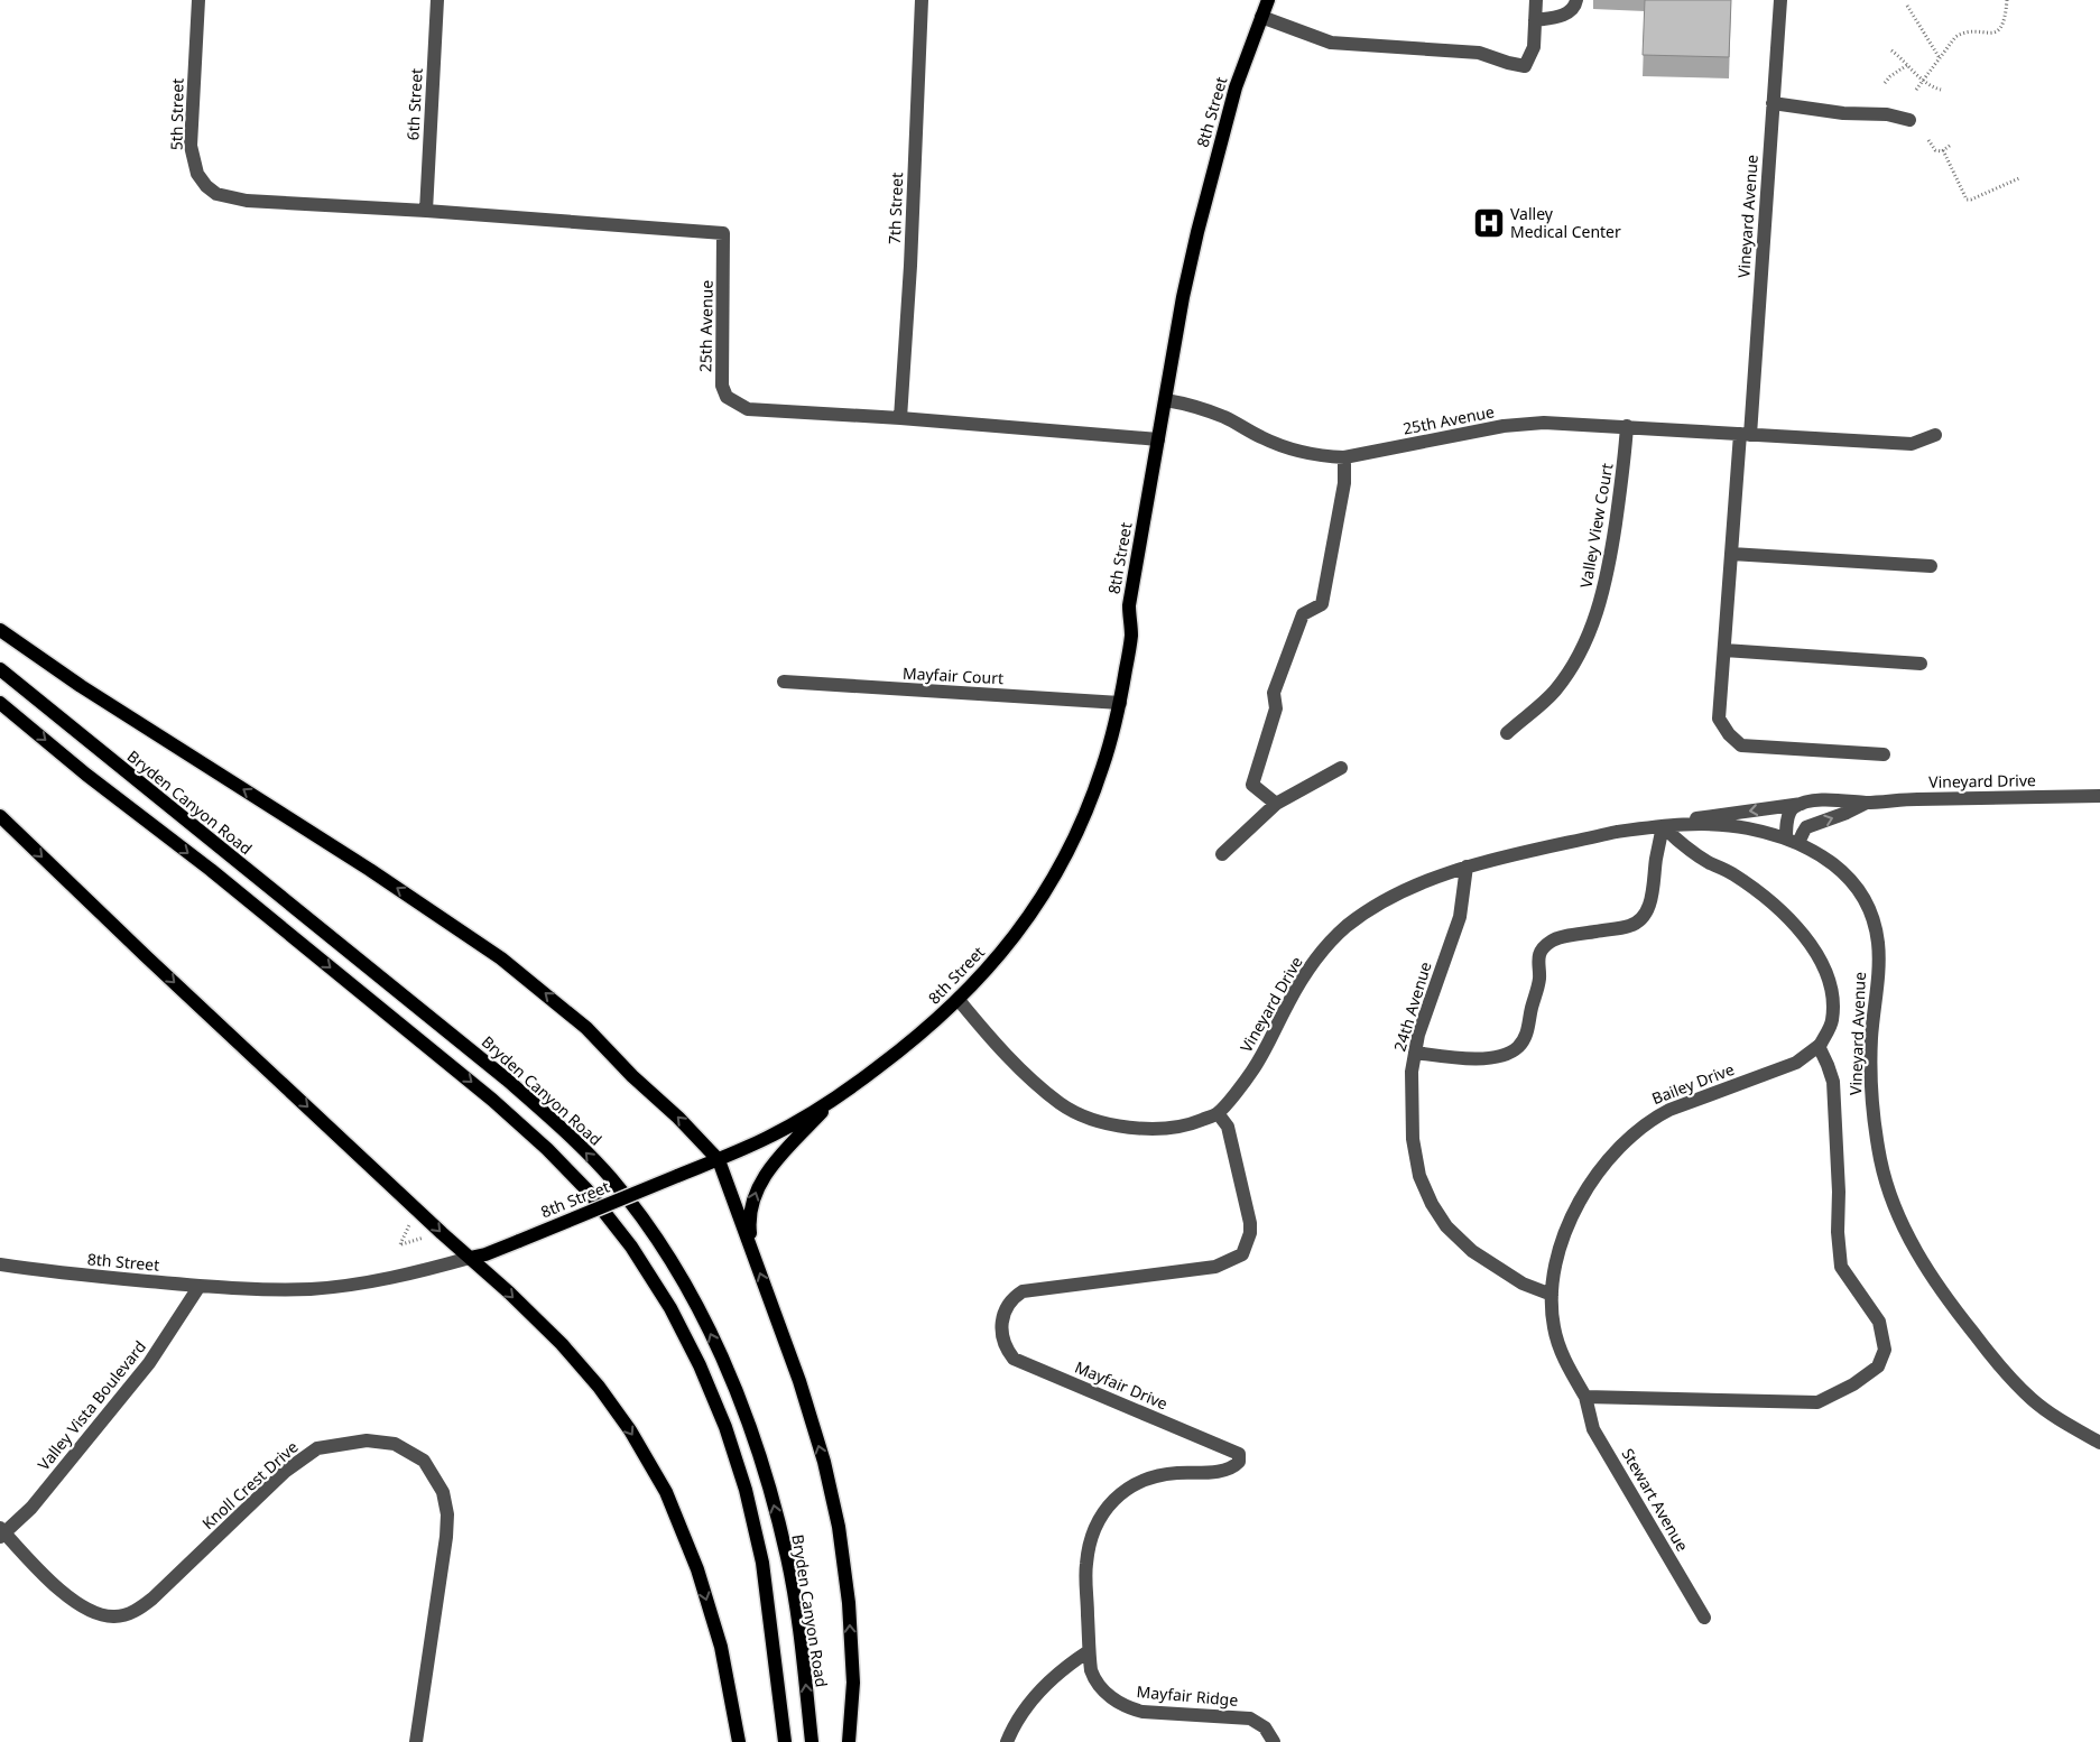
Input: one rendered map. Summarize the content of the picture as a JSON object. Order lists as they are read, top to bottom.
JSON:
{
  "streets": {
    "main road": ["8th Street", "Bryden Canyon Road"],
    "street": [
      "6th Street",
      "5th Street",
      "7th Street",
      "Vineyard Avenue",
      "25th Avenue",
      "Valley View Court",
      "Mayfair Court",
      "Vineyard Drive",
      "24th Avenue",
      "Bailey Drive",
      "Mayfair Drive",
      "Valley Vista Boulevard",
      "Knoll Crest Drive",
      "Stewart Avenue",
      "Mayfair Ridge"
    ]
  },
  "crossings": [
    ["6th Street", "25th Avenue"],
    ["8th Street", "25th Avenue"],
    ["8th Street", "Mayfair Court"],
    ["8th Street", "Vineyard Drive"],
    ["8th Street", "Valley Vista Boulevard"],
    ["5th Street", "25th Avenue"],
    ["7th Street", "25th Avenue"],
    ["Vineyard Avenue", "25th Avenue"],
    ["Vineyard Avenue", "Vineyard Drive"],
    ["25th Avenue", "Valley View Court"],
    ["Vineyard Drive", "24th Avenue"],
    ["Vineyard Drive", "Bailey Drive"],
    ["Vineyard Drive", "Mayfair Drive"],
    ["24th Avenue", "Bailey Drive"],
    ["Bailey Drive", "Stewart Avenue"],
    ["Mayfair Drive", "Mayfair Ridge"],
    ["Valley Vista Boulevard", "Knoll Crest Drive"]
  ],
  "places": {
    "hospital": ["Valley Medical Center"]
  }
}
